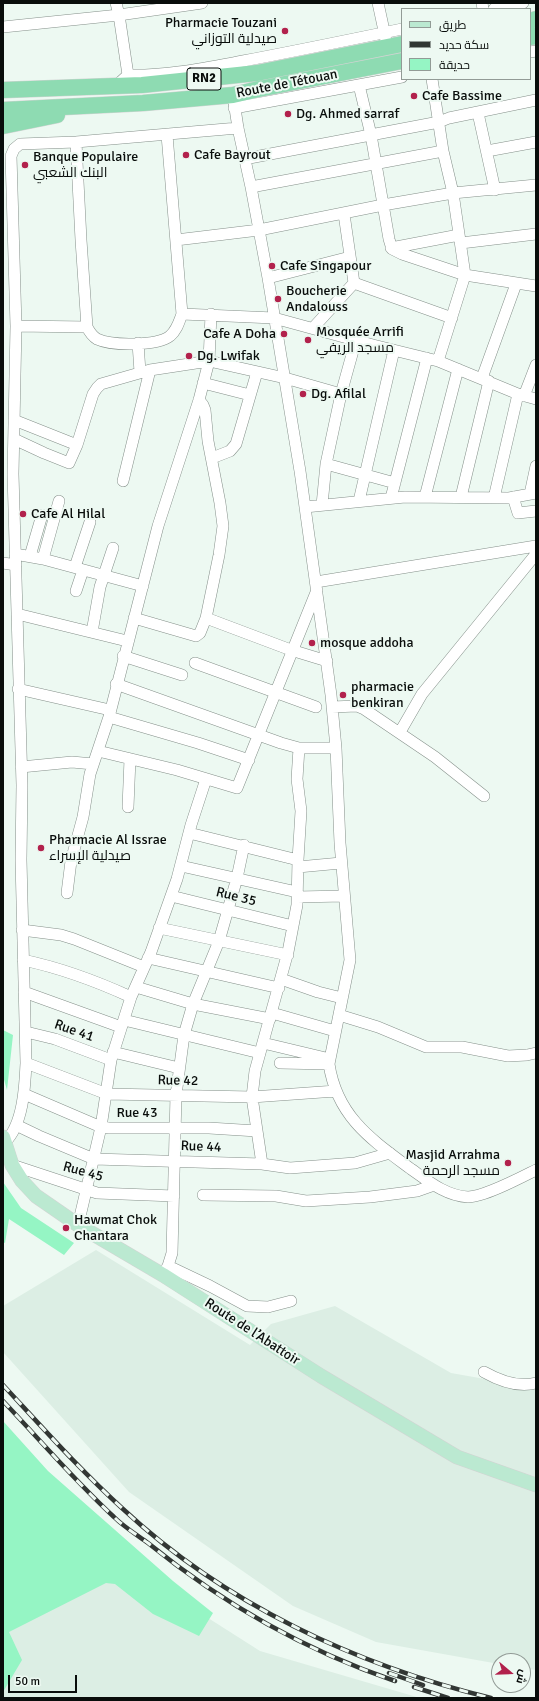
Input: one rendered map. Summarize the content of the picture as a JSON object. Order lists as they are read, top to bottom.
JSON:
{
  "streets": {
    "highway": ["RN2", "Route de Tétouan"],
    "main road": ["Route de l’Abattoir"],
    "street": [
      "Rue 35",
      "Rue 41",
      "Rue 42",
      "Rue 43",
      "Rue 44",
      "Rue 45"
    ]
  },
  "crossings": [
    ["Rue 45", "Route de l’Abattoir"]
  ],
  "places": [
    "Pharmacie Touzani صيدلية التوزاني",
    "Cafe Bassime",
    "Dg. Ahmed sarraf",
    "Cafe Bayrout",
    "Banque Populaire البنك الشعبي",
    "Cafe Singapour",
    "Boucherie Andalouss",
    "Cafe A Doha",
    "Mosquée Arrifi مسجد الريفي",
    "Dg. Lwifak",
    "Dg. Afilal",
    "Cafe Al Hilal",
    "mosque addoha",
    "pharmacie benkiran",
    "Pharmacie Al Issrae صيدلية الإسراء",
    "Masjid Arrahma مسجد الرحمة",
    "Hawmat Chok Chantara"
  ],
  "legend": ["طريق", "سكة حديد", "حديقة"],
  "scale_bar": "50 m",
  "north": "right"
}
